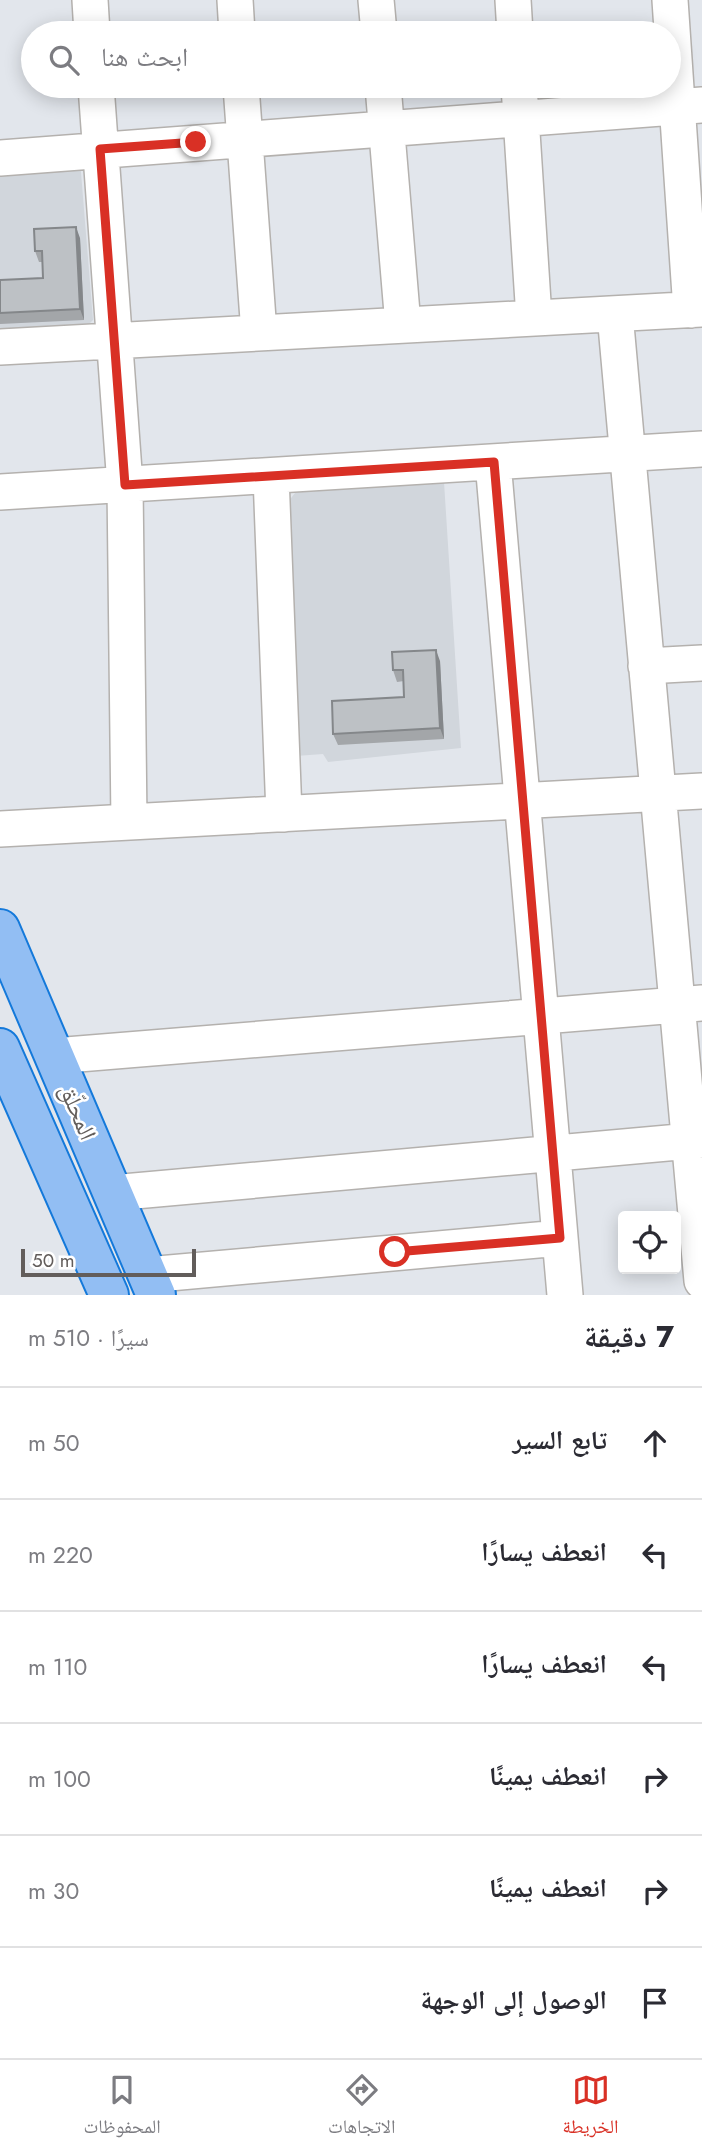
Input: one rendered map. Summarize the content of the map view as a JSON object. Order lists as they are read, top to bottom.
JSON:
{
  "streets": {
    "highway": ["المحلّق"]
  },
  "scale_bar": "50 m",
  "page": {
    "search": "ابحث هنا",
    "scale": "50 m",
    "heading": ["7 دقيقة", "سيرًا · 510 m"],
    "list": [
      ["تابع السير", "50 m"],
      ["انعطف يسارًا", "220 m"],
      ["انعطف يسارًا", "110 m"],
      ["انعطف يمينًا", "100 m"],
      ["انعطف يمينًا", "30 m"],
      "الوصول إلى الوجهة"
    ],
    "nav": ["الخريطة", "الاتجاهات", "المحفوظات"]
  }
}
